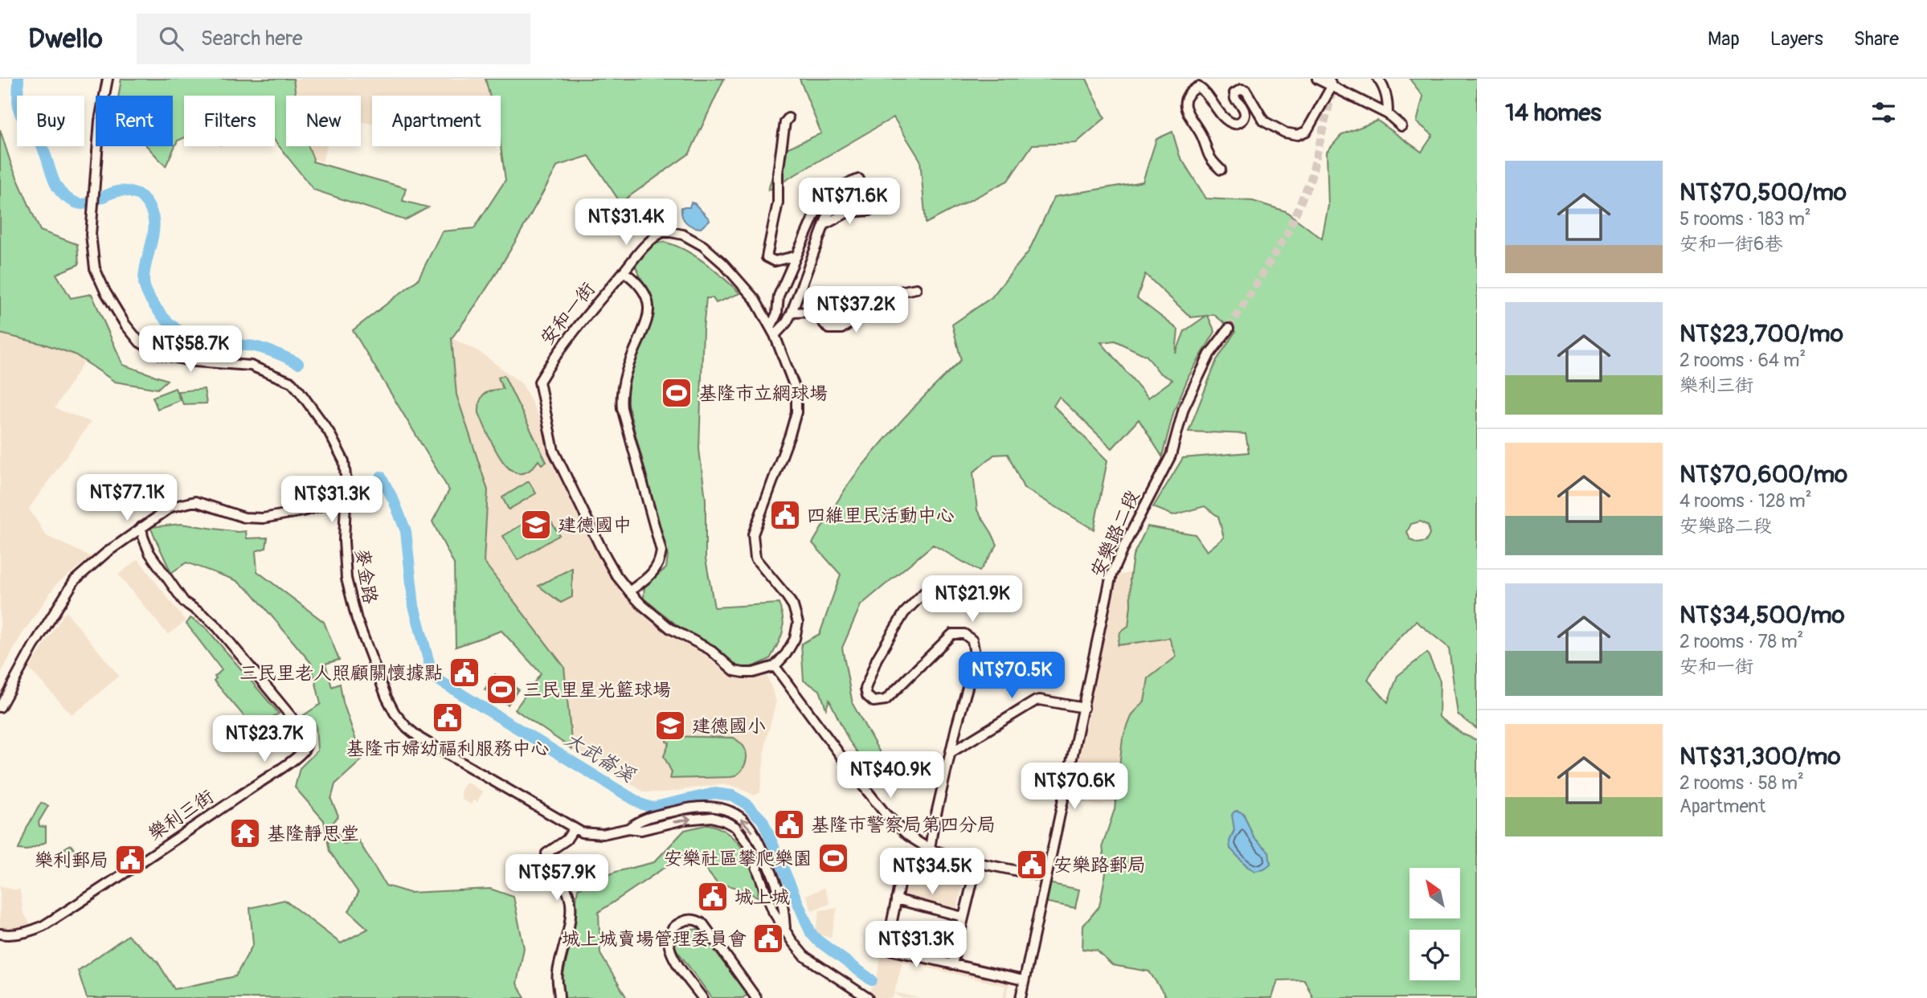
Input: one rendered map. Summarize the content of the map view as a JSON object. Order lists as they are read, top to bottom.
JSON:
{
  "streets": {
    "street": [
      "安和一街",
      "安樂路二段",
      "麥金路",
      "樂利三街"
    ]
  },
  "water": ["大武崙溪"],
  "places": {
    "sports": ["基隆市立網球場", "三民里星光籃球場", "安樂社區攀爬樂園"],
    "public building": [
      "四維里民活動中心",
      "三民里老人照顧關懷據點",
      "基隆市婦幼福利服務中心",
      "基隆市警察局第四分局",
      "樂利郵局",
      "安樂路郵局",
      "城上城",
      "城上城賣場管理委員會"
    ],
    "school or university": ["建德國中", "建德國小"],
    "temple": ["基隆靜思堂"]
  },
  "north": "top left",
  "page": {
    "header": "Dwello",
    "search": "Search here",
    "nav": ["Map", "Layers", "Share"],
    "heading": "14 homes",
    "chip": [
      "Buy",
      "Rent",
      "Filters",
      "New",
      "Apartment"
    ],
    "list": [
      {
        "name": "NT$70,500/mo",
        "note": "5 rooms · 183 m² · 安和一街6巷"
      },
      {
        "name": "NT$23,700/mo",
        "note": "2 rooms · 64 m² · 樂利三街"
      },
      {
        "name": "NT$70,600/mo",
        "note": "4 rooms · 128 m² · 安樂路二段"
      },
      {
        "name": "NT$34,500/mo",
        "note": "2 rooms · 78 m² · 安和一街"
      },
      {
        "name": "NT$31,300/mo",
        "note": "2 rooms · 58 m² · Apartment"
      }
    ],
    "price": [
      "NT$71.6K",
      "NT$31.4K",
      "NT$37.2K",
      "NT$58.7K",
      "NT$77.1K",
      "NT$31.3K",
      "NT$21.9K",
      "NT$70.5K",
      "NT$23.7K",
      "NT$40.9K",
      "NT$70.6K",
      "NT$34.5K",
      "NT$57.9K",
      "NT$31.3K"
    ]
  }
}
